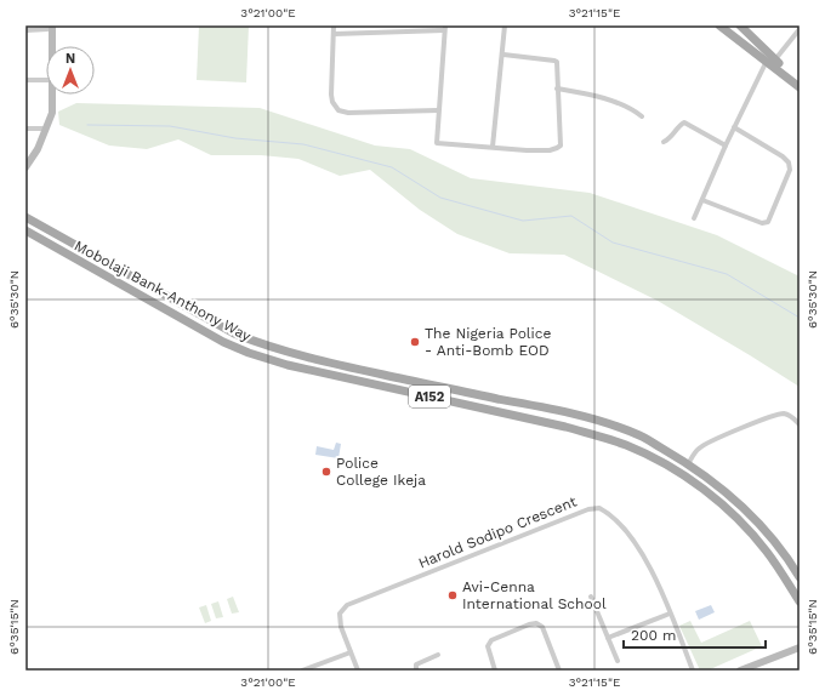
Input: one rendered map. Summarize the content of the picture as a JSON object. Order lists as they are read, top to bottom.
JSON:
{
  "streets": {
    "main road": ["Mobolaji Bank-Anthony Way", "A152"],
    "street": ["Harold Sodipo Crescent"]
  },
  "places": ["The Nigeria Police - Anti-Bomb EOD", "Police College Ikeja", "Avi-Cenna International School"],
  "scale_bar": "200 m",
  "north": "top",
  "coordinates": [
    "3°21'00\"E",
    "3°21'15\"E",
    "6°35'30\"N",
    "6°35'15\"N"
  ]
}
